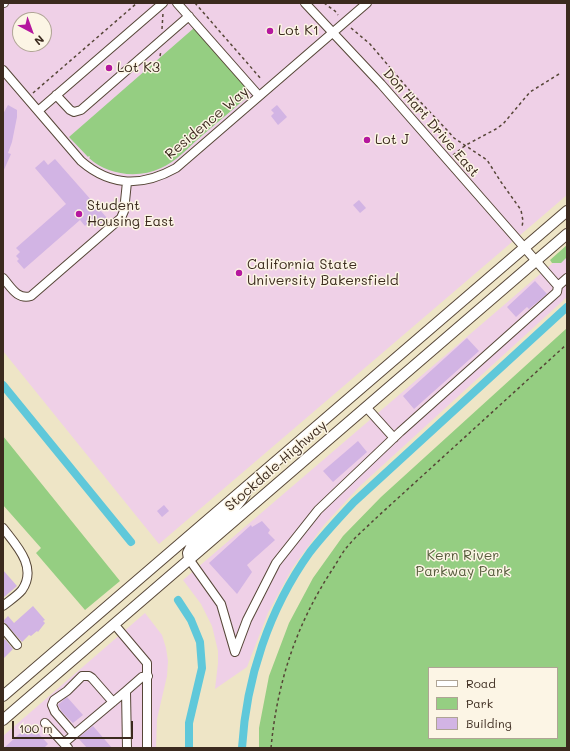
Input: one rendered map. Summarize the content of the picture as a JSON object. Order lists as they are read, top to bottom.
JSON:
{
  "streets": {
    "main road": ["Stockdale Highway"],
    "street": ["Residence Way", "Don Hart Drive East"]
  },
  "crossings": [
    ["Residence Way", "Don Hart Drive East"],
    ["Don Hart Drive East", "Stockdale Highway"]
  ],
  "parks": ["Kern River Parkway Park"],
  "places": [
    "Lot K1",
    "Lot K3",
    "Lot J",
    "Student Housing East",
    "California State University Bakersfield"
  ],
  "legend": ["Road", "Park", "Building"],
  "scale_bar": "100 m",
  "north": "bottom right"
}
